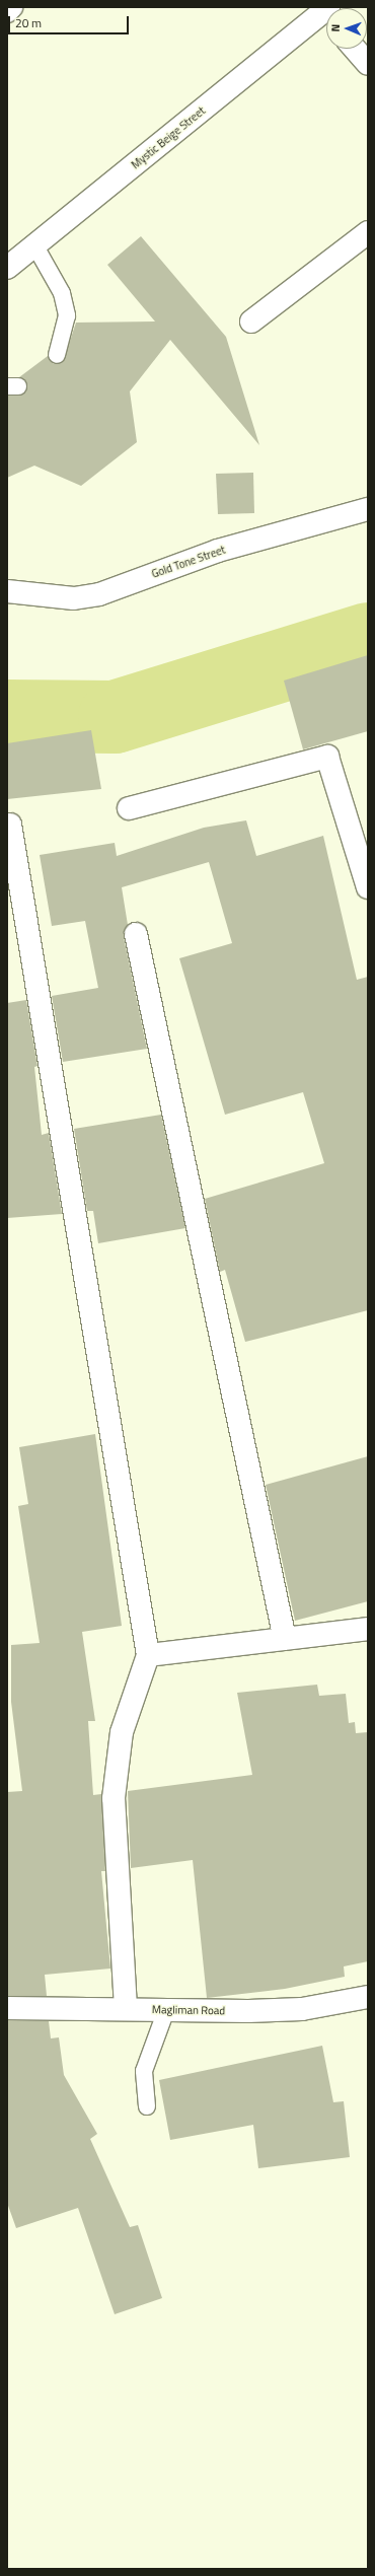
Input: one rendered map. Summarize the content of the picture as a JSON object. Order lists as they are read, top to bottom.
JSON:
{
  "streets": {
    "street": ["Mystic Beige Street", "Gold Tone Street", "Magliman Road"]
  },
  "scale_bar": "20 m",
  "north": "left"
}
